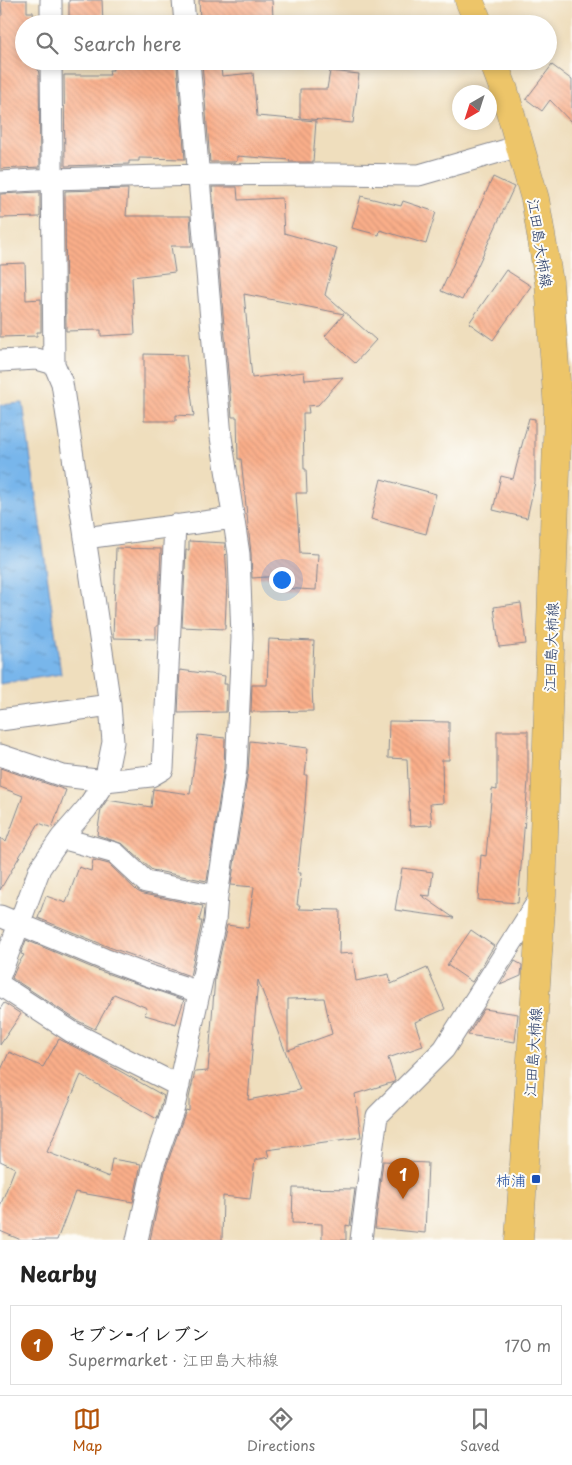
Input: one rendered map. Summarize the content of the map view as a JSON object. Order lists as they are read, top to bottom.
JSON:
{
  "streets": {
    "main road": ["江田島大柿線"]
  },
  "places": {
    "transit": ["柿浦"]
  },
  "north": "bottom left",
  "page": {
    "search": "Search here",
    "pins": "1",
    "heading": "Nearby",
    "list": [
      {
        "mark": "1",
        "name": "セブン-イレブン",
        "note": "Supermarket · 江田島大柿線",
        "value": "170 m"
      }
    ],
    "nav": ["Map", "Directions", "Saved"]
  }
}
